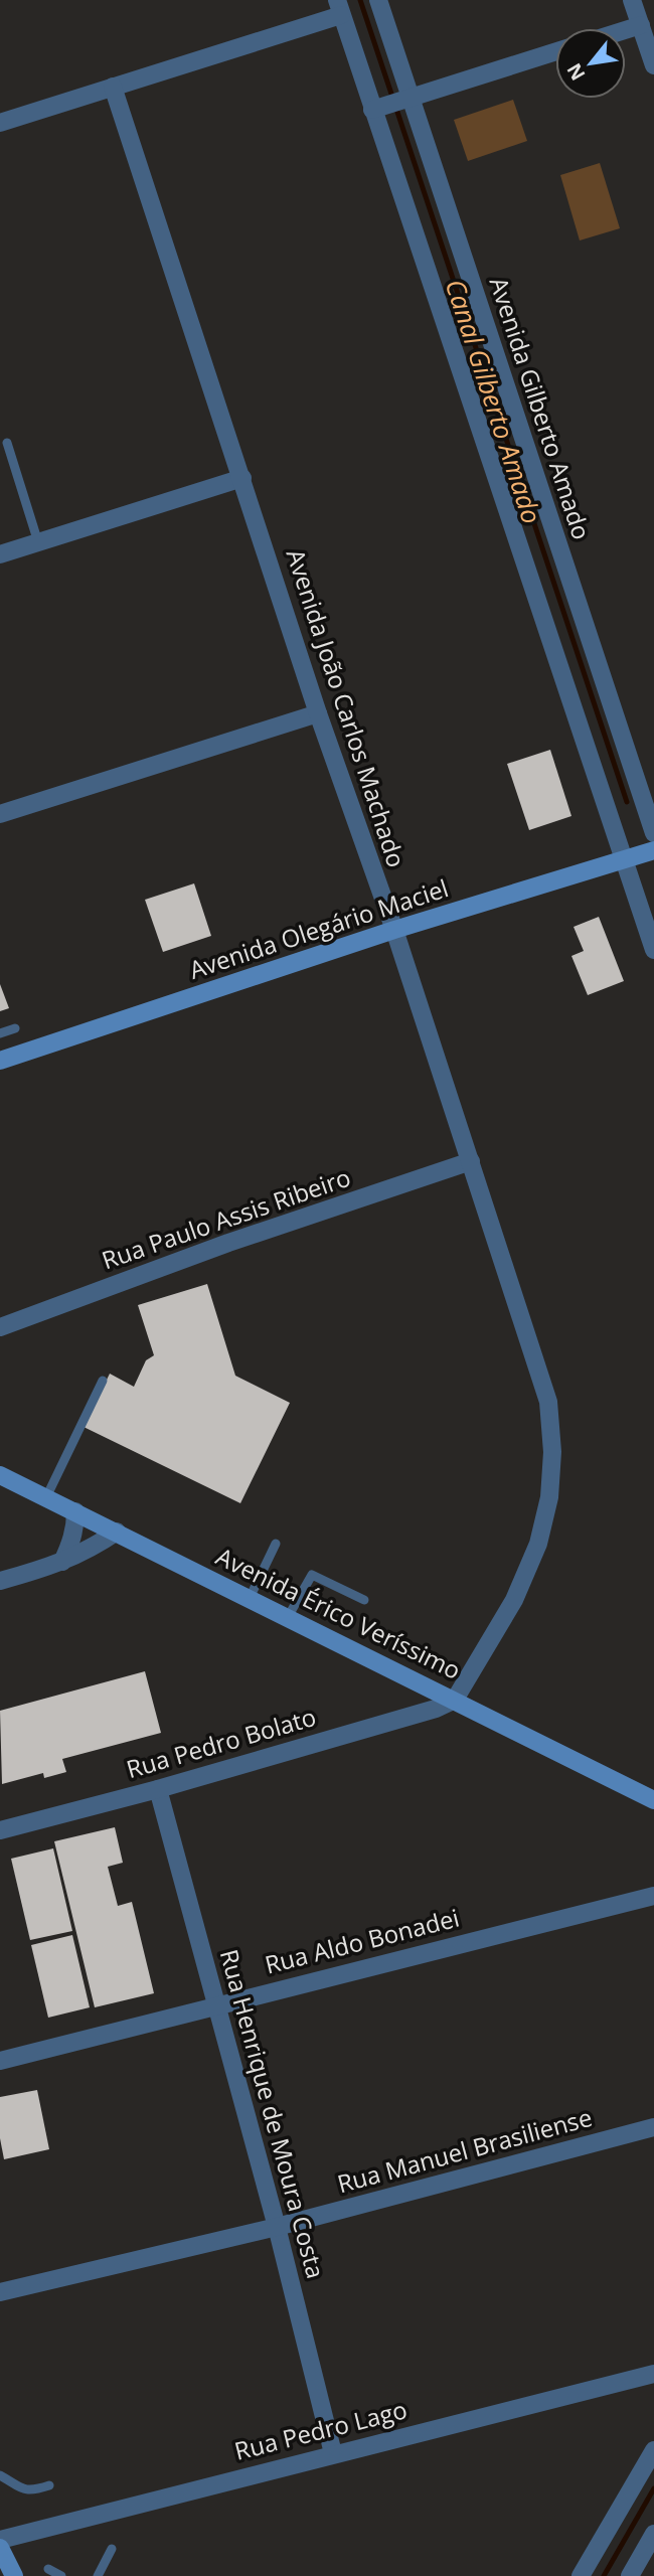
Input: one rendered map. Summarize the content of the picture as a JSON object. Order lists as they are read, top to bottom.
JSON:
{
  "streets": {
    "main road": ["Avenida Olegário Maciel", "Avenida Érico Veríssimo"],
    "street": [
      "Avenida Gilberto Amado",
      "Avenida João Carlos Machado",
      "Rua Paulo Assis Ribeiro",
      "Rua Pedro Bolato",
      "Rua Aldo Bonadei",
      "Rua Henrique de Moura Costa",
      "Rua Manuel Brasiliense",
      "Rua Pedro Lago"
    ]
  },
  "crossings": [
    ["Avenida Gilberto Amado", "Avenida Olegário Maciel"],
    ["Avenida João Carlos Machado", "Avenida Olegário Maciel"],
    ["Avenida João Carlos Machado", "Rua Paulo Assis Ribeiro"],
    ["Avenida João Carlos Machado", "Avenida Érico Veríssimo"],
    ["Avenida João Carlos Machado", "Rua Pedro Bolato"],
    ["Avenida Érico Veríssimo", "Rua Pedro Bolato"],
    ["Rua Pedro Bolato", "Rua Henrique de Moura Costa"],
    ["Rua Aldo Bonadei", "Rua Henrique de Moura Costa"],
    ["Rua Henrique de Moura Costa", "Rua Manuel Brasiliense"],
    ["Rua Henrique de Moura Costa", "Rua Pedro Lago"]
  ],
  "water": ["Canal Gilberto Amado"],
  "north": "bottom left"
}
